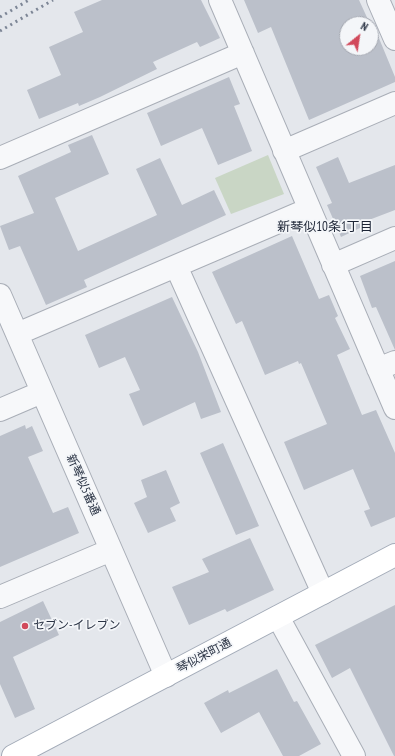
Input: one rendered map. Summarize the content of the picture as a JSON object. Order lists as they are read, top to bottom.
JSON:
{
  "streets": {
    "main road": ["琴似栄町通"],
    "street": ["新琴似5番通"]
  },
  "crossings": [
    ["新琴似5番通", "琴似栄町通"]
  ],
  "districts": ["新琴似10条1丁目"],
  "places": ["セブン-イレブン"],
  "north": "top right"
}
